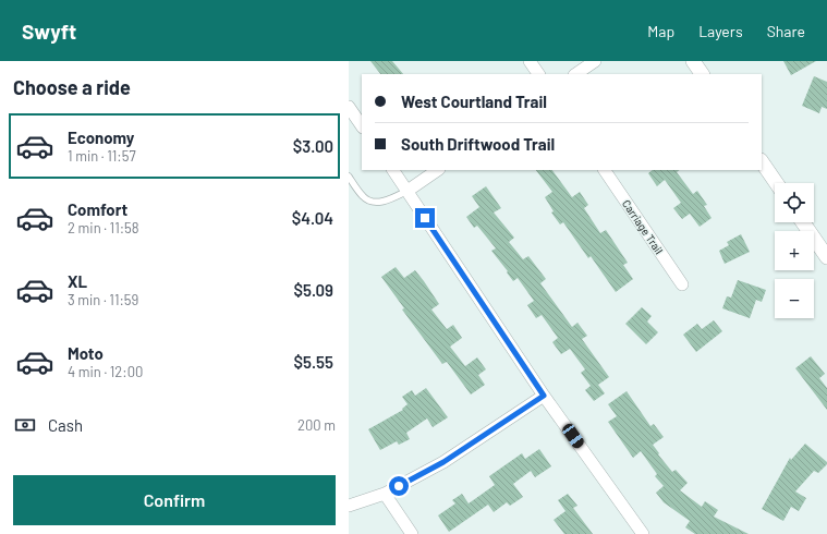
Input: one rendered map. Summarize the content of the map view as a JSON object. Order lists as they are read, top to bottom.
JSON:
{
  "streets": {
    "street": ["Carriage Trail"]
  },
  "page": {
    "header": "Swyft",
    "nav": ["Map", "Layers", "Share"],
    "heading": "Choose a ride",
    "banner": ["West Courtland Trail", "South Driftwood Trail"],
    "list": [
      {
        "name": "Economy",
        "note": "1 min · 11:57",
        "value": "$3.00"
      },
      {
        "name": "Comfort",
        "note": "2 min · 11:58",
        "value": "$4.04"
      },
      {
        "name": "XL",
        "note": "3 min · 11:59",
        "value": "$5.09"
      },
      {
        "name": "Moto",
        "note": "4 min · 12:00",
        "value": "$5.55"
      }
    ],
    "map_buttons": ["+", "−"],
    "pay": ["Cash", "200 m"],
    "buttons": "Confirm"
  }
}
